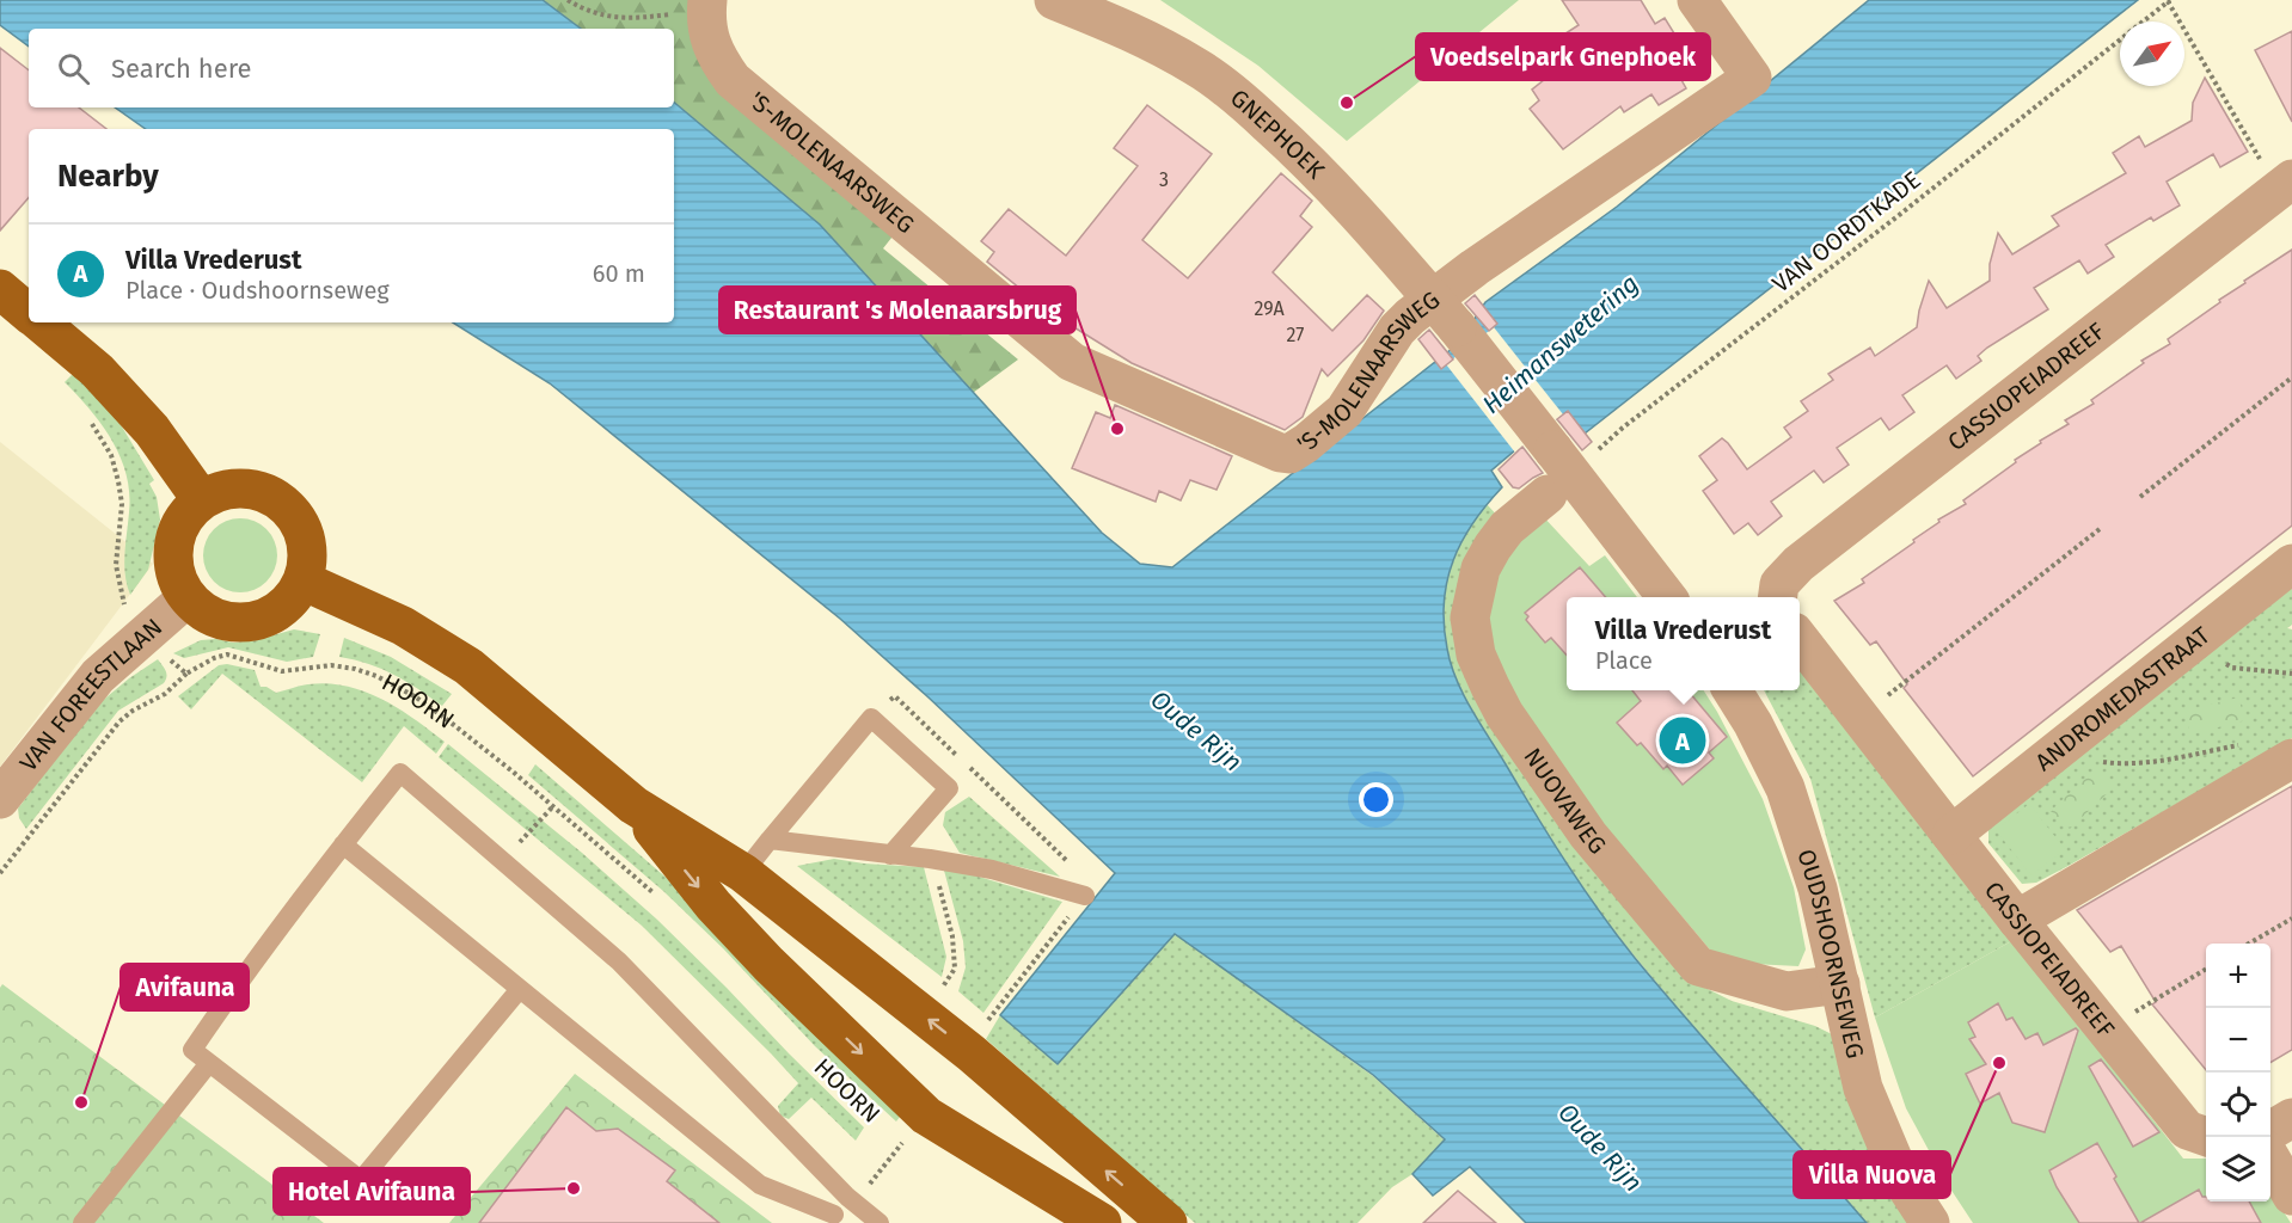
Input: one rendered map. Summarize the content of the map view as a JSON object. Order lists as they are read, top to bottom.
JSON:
{
  "streets": {
    "main road": ["HOORN"],
    "street": [
      "GNEPHOEK",
      "'S-MOLENAARSWEG",
      "CASSIOPEIADREEF",
      "VAN FOREESTLAAN",
      "ANDROMEDASTRAAT",
      "NUOVAWEG",
      "OUDSHOORNSEWEG"
    ],
    "path": ["VAN OORDTKADE"]
  },
  "crossings": [
    ["CASSIOPEIADREEF", "ANDROMEDASTRAAT"],
    ["VAN FOREESTLAAN", "HOORN"],
    ["NUOVAWEG", "OUDSHOORNSEWEG"]
  ],
  "water": ["Heimanswetering", "Oude Rijn"],
  "places": [
    "Voedselpark Gnephoek",
    "Restaurant 's Molenaarsbrug",
    "Villa Nuova",
    "Avifauna",
    "Hotel Avifauna"
  ],
  "house_numbers": ["3", "29A", "27"],
  "north": "top right",
  "page": {
    "search": "Search here",
    "heading": "Nearby",
    "list": [
      {
        "mark": "A",
        "name": "Villa Vrederust",
        "note": "Place · Oudshoornseweg",
        "value": "60 m"
      }
    ],
    "popup": ["Villa Vrederust", "Place"],
    "pins": "A",
    "map_buttons": ["+", "−"]
  }
}
